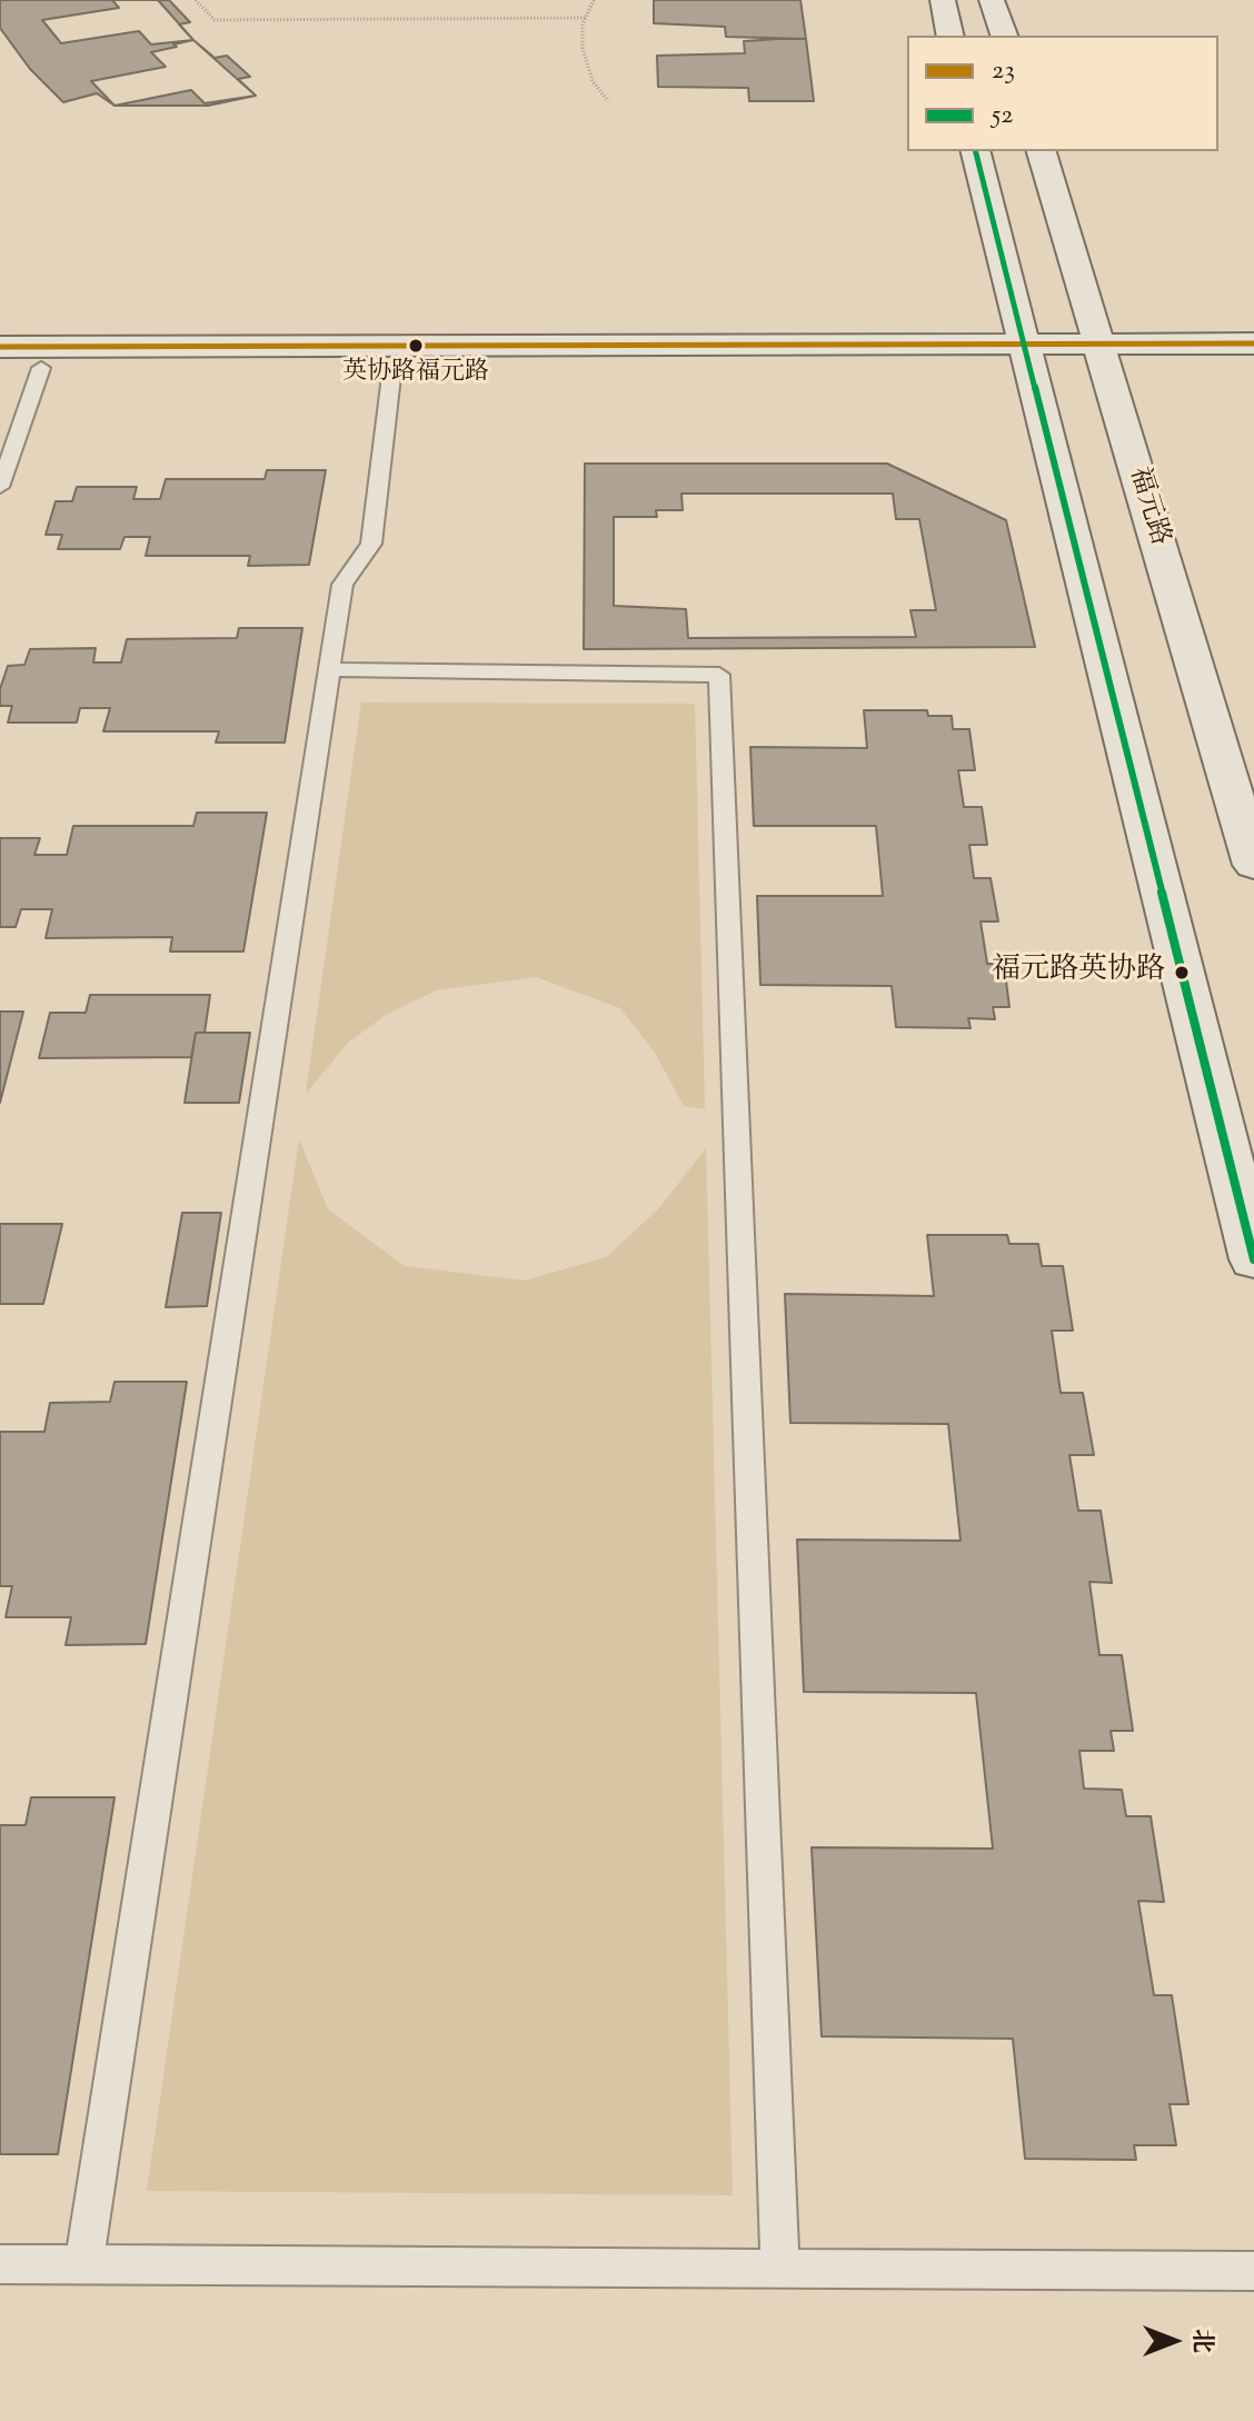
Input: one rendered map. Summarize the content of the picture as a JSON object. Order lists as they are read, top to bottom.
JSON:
{
  "streets": {
    "main road": ["福元路"]
  },
  "places": ["英协路福元路", "福元路英协路"],
  "lines": ["transit line 52", "transit line 23"],
  "legend": ["23", "52"],
  "north": "right"
}
